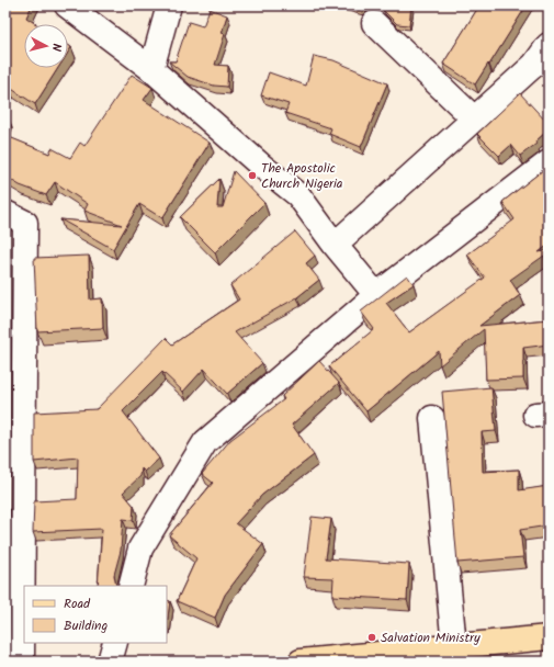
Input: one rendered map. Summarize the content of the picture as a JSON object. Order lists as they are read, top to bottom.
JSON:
{
  "places": ["The Apostolic Church Nigeria", "Salvation Ministry"],
  "legend": ["Road", "Building"],
  "north": "right"
}
